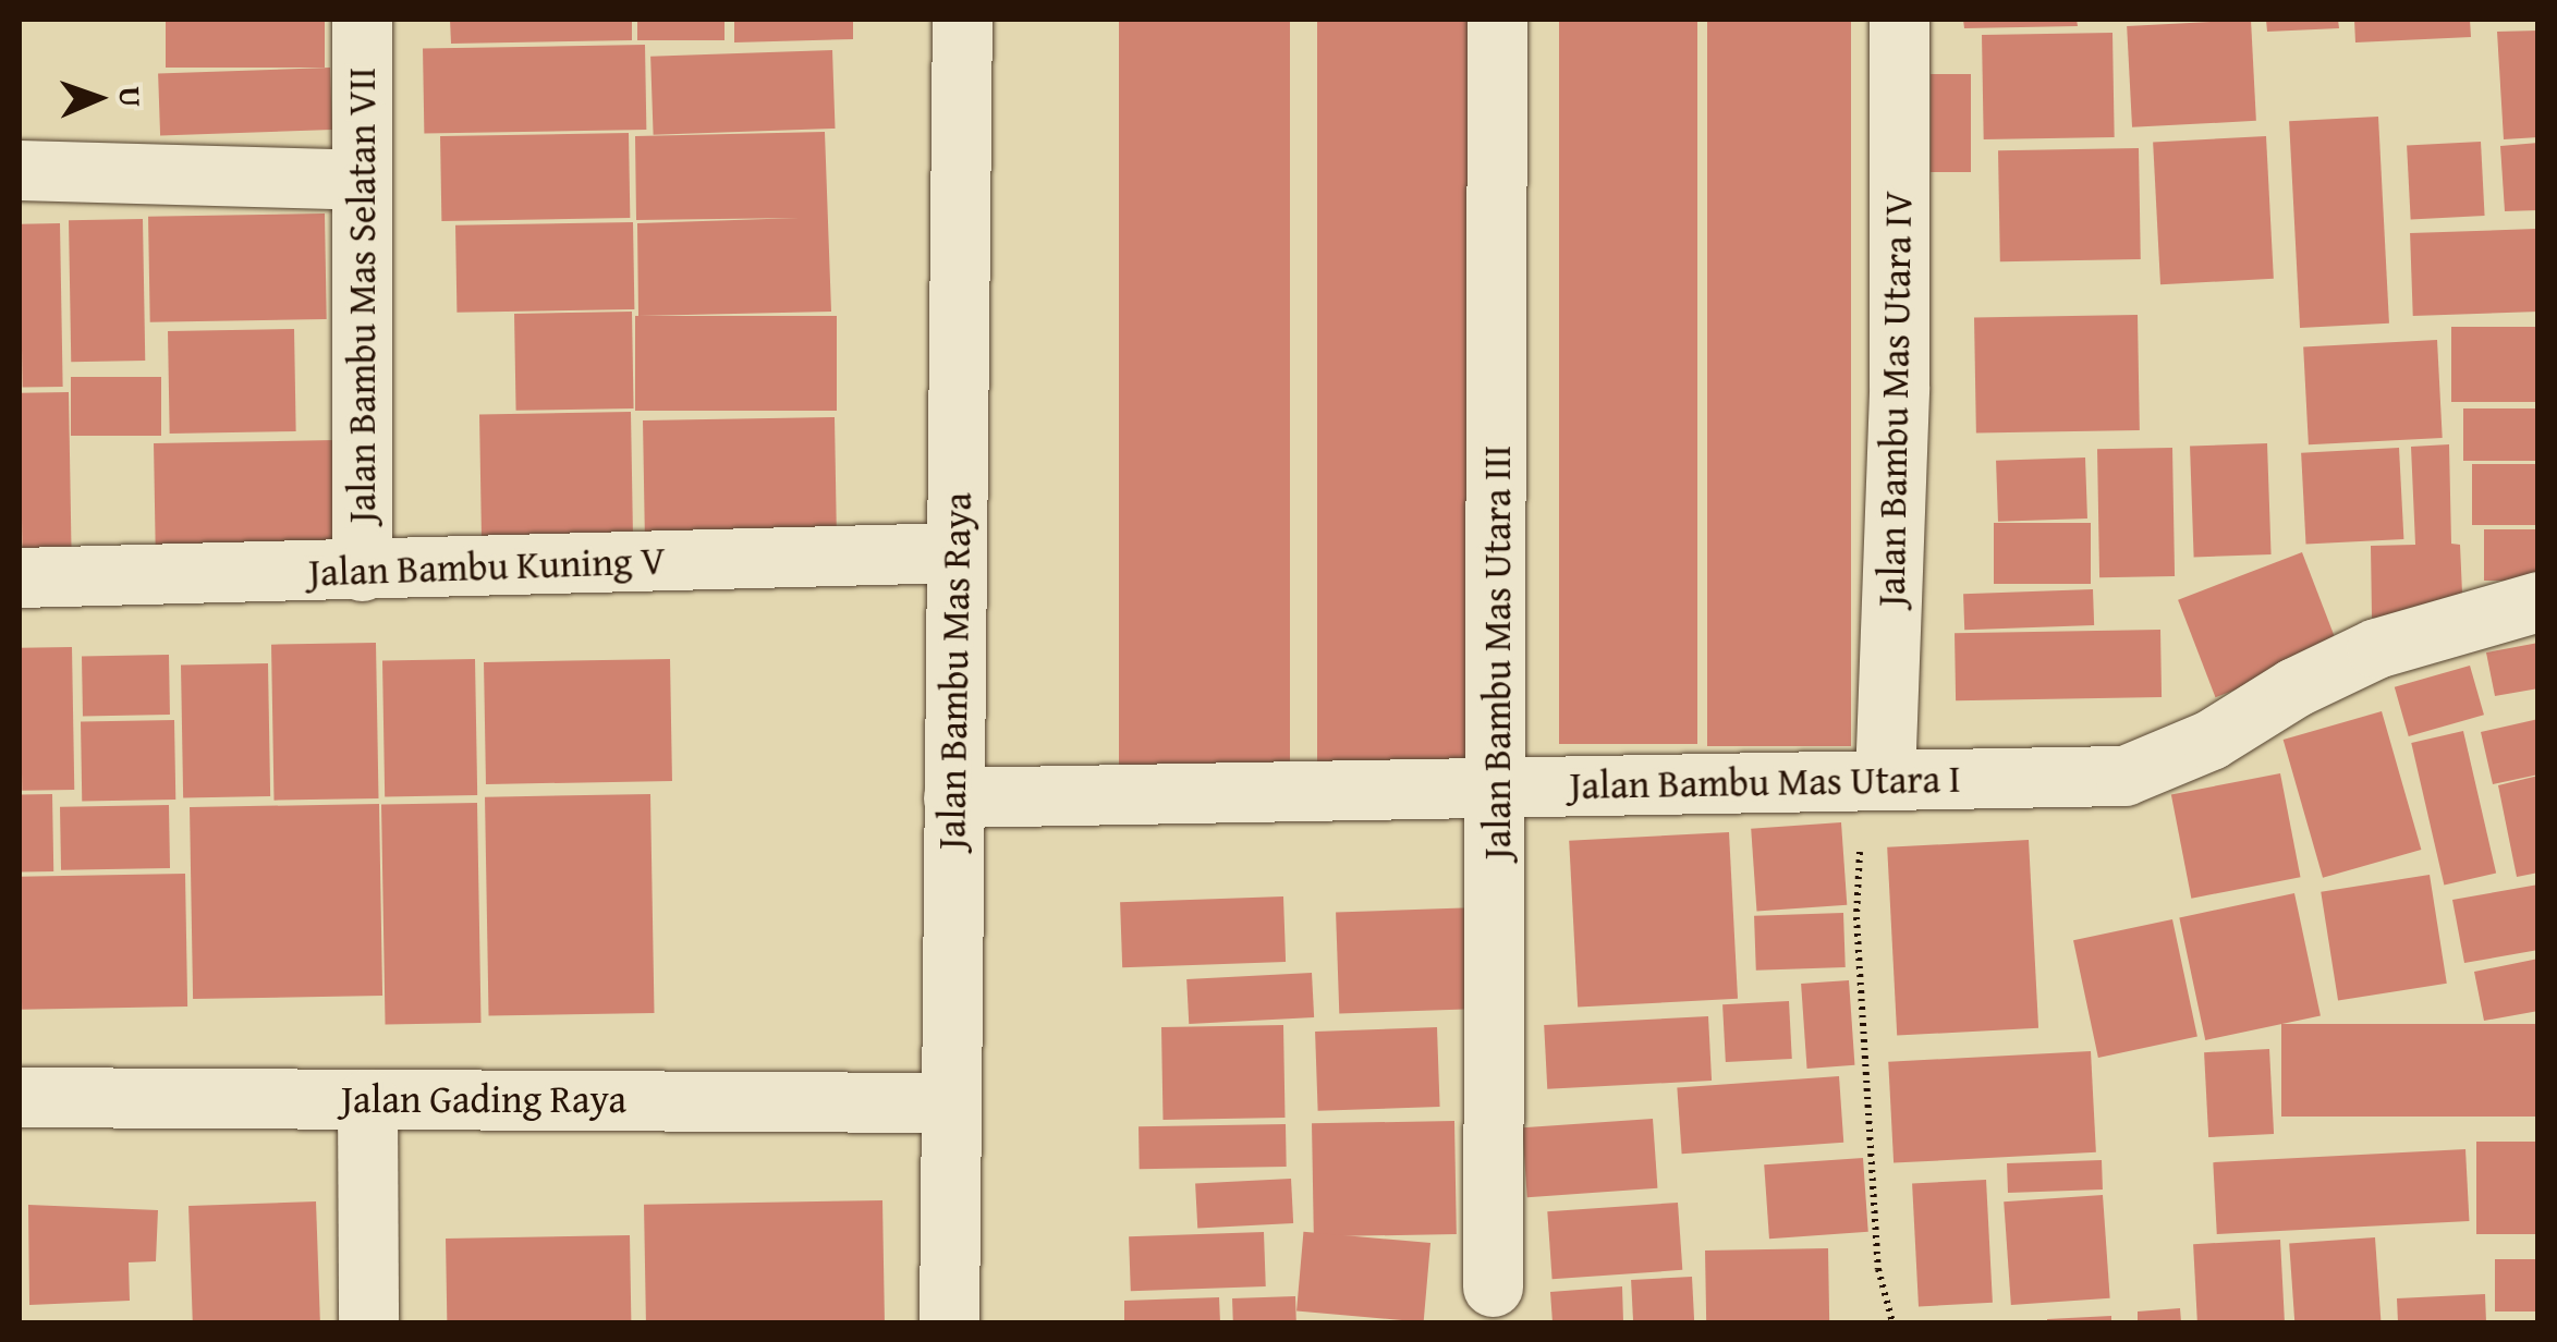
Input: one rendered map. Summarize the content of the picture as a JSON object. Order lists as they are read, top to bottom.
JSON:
{
  "streets": {
    "street": [
      "Jalan Bambu Mas Selatan VII",
      "Jalan Bambu Mas Utara IV",
      "Jalan Bambu Kuning V",
      "Jalan Bambu Mas Utara III",
      "Jalan Bambu Mas Raya",
      "Jalan Bambu Mas Utara I",
      "Jalan Gading Raya"
    ]
  },
  "crossings": [
    ["Jalan Bambu Mas Selatan VII", "Jalan Bambu Kuning V"],
    ["Jalan Bambu Mas Utara IV", "Jalan Bambu Mas Utara I"],
    ["Jalan Bambu Kuning V", "Jalan Bambu Mas Raya"],
    ["Jalan Bambu Mas Utara III", "Jalan Bambu Mas Utara I"],
    ["Jalan Bambu Mas Raya", "Jalan Bambu Mas Utara I"],
    ["Jalan Bambu Mas Raya", "Jalan Gading Raya"]
  ],
  "north": "right"
}
